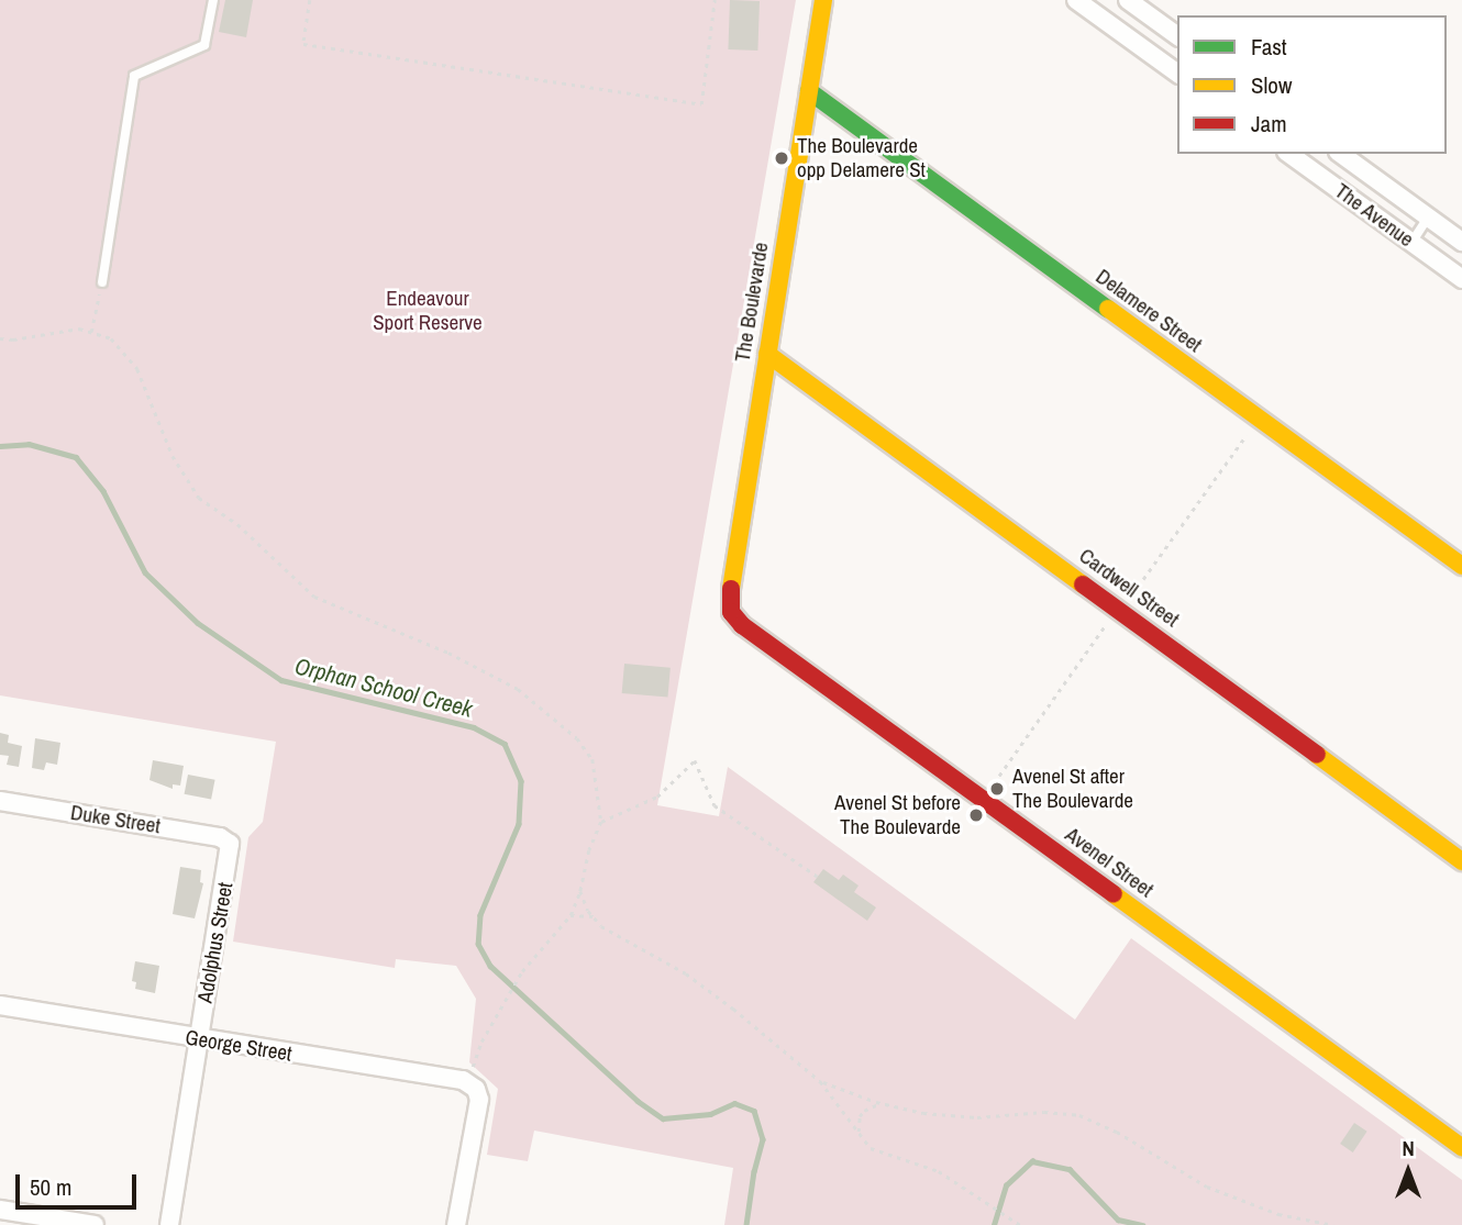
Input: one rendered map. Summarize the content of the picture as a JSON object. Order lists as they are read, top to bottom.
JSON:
{
  "streets": {
    "street": [
      "The Avenue",
      "The Boulevarde",
      "Delamere Street",
      "Cardwell Street",
      "Duke Street",
      "Avenel Street",
      "Adolphus Street",
      "George Street"
    ]
  },
  "crossings": [
    ["The Boulevarde", "Delamere Street"],
    ["The Boulevarde", "Cardwell Street"],
    ["The Boulevarde", "Avenel Street"],
    ["Duke Street", "Adolphus Street"],
    ["Adolphus Street", "George Street"]
  ],
  "water": ["Orphan School Creek"],
  "parks": ["Endeavour Sport Reserve"],
  "places": ["The Boulevarde opp Delamere St", "Avenel St after The Boulevarde", "Avenel St before The Boulevarde"],
  "legend": ["Fast", "Slow", "Jam"],
  "scale_bar": "50 m",
  "north": "top"
}
